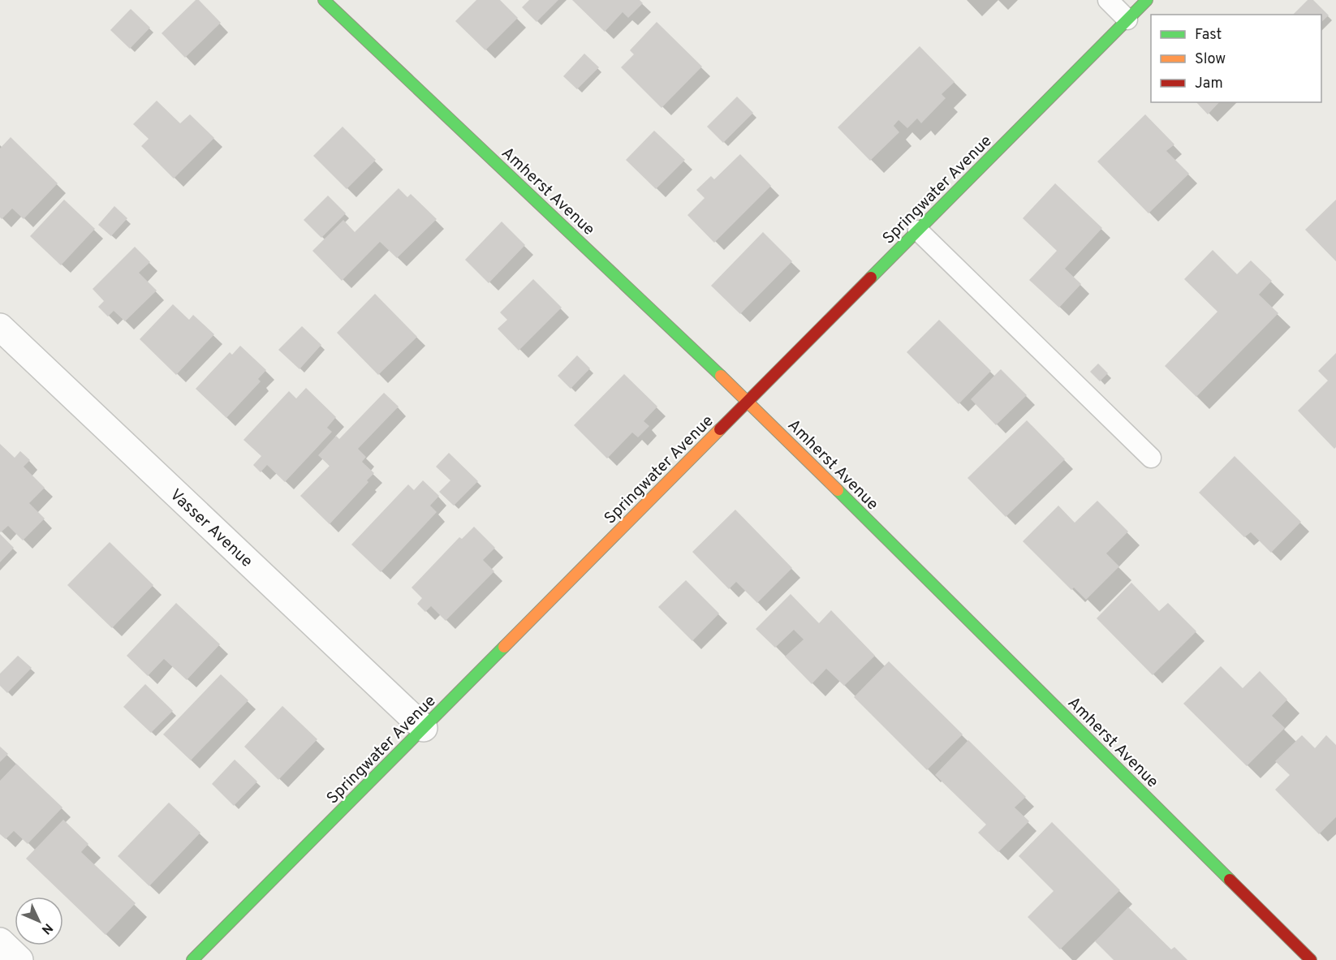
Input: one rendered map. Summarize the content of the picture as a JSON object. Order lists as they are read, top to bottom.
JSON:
{
  "streets": {
    "street": ["Springwater Avenue", "Amherst Avenue", "Vasser Avenue"]
  },
  "crossings": [
    ["Springwater Avenue", "Amherst Avenue"],
    ["Springwater Avenue", "Vasser Avenue"]
  ],
  "legend": ["Fast", "Slow", "Jam"],
  "north": "bottom right"
}
